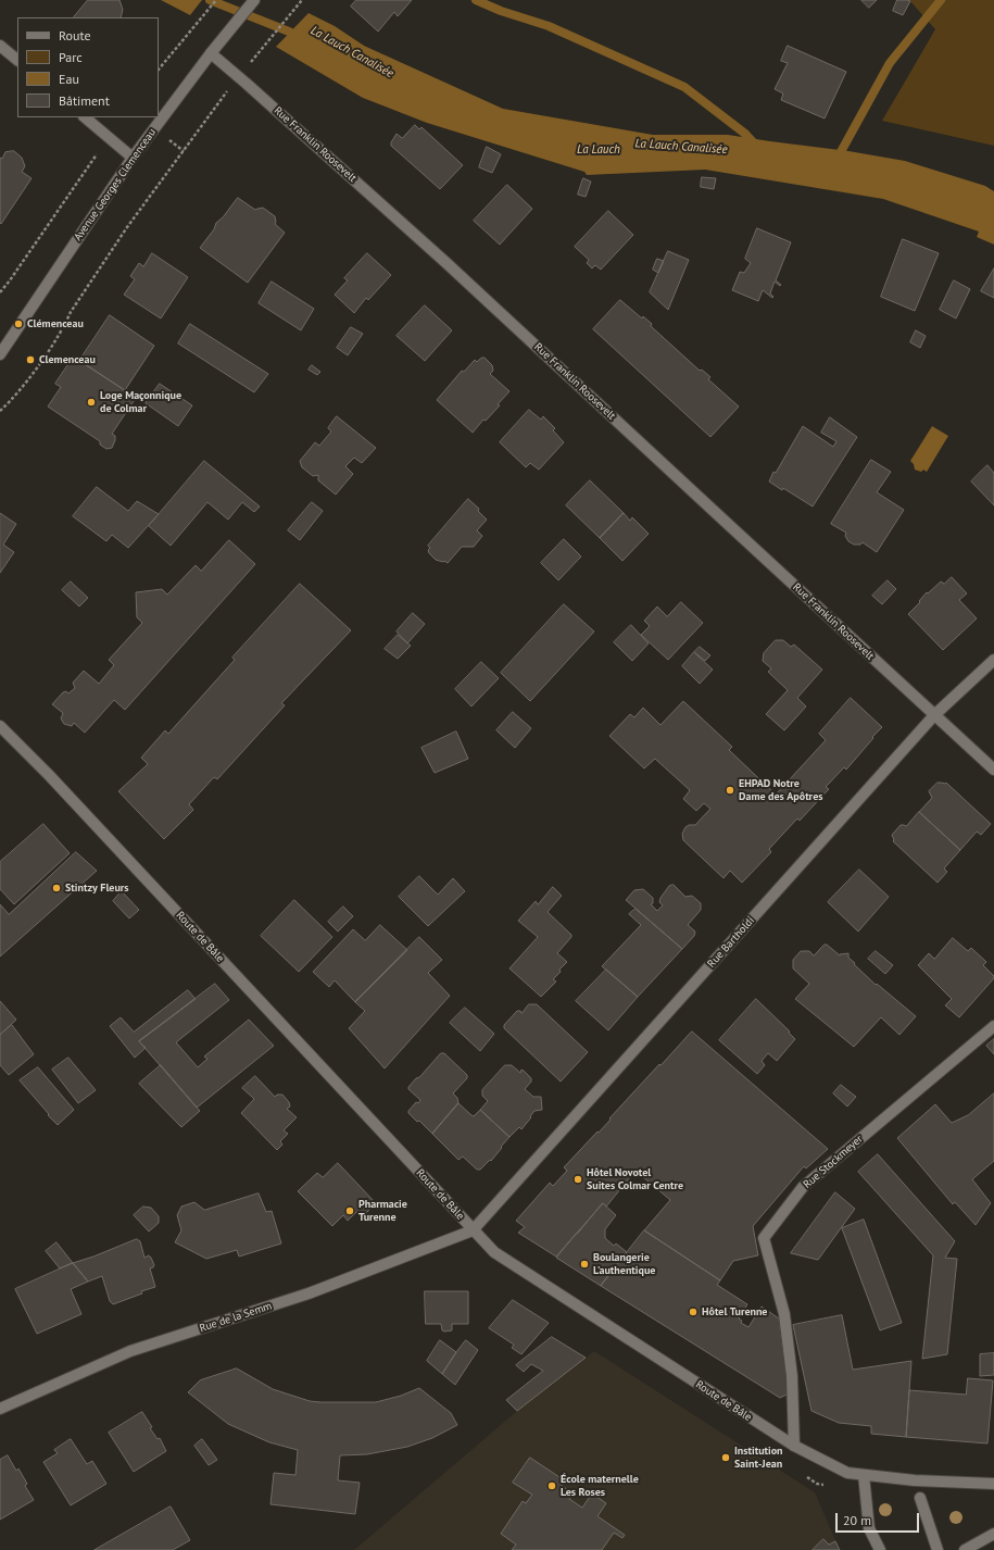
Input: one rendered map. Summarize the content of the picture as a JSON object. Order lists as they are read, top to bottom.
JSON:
{
  "streets": {
    "street": [
      "Rue Franklin Roosevelt",
      "Avenue Georges Clemenceau",
      "Route de Bâle",
      "Rue Bartholdi",
      "Rue Stockmeyer",
      "Rue de la Semm"
    ]
  },
  "crossings": [
    ["Rue Franklin Roosevelt", "Avenue Georges Clemenceau"],
    ["Rue Franklin Roosevelt", "Rue Bartholdi"],
    ["Route de Bâle", "Rue Bartholdi"],
    ["Route de Bâle", "Rue Stockmeyer"],
    ["Route de Bâle", "Rue de la Semm"],
    ["Rue Bartholdi", "Rue de la Semm"]
  ],
  "water": ["La Lauch Canalisée", "La Lauch"],
  "places": [
    "Clémenceau",
    "Clemenceau",
    "Loge Maçonnique de Colmar",
    "EHPAD Notre Dame des Apôtres",
    "Stintzy Fleurs",
    "Hôtel Novotel Suites Colmar Centre",
    "Pharmacie Turenne",
    "Boulangerie L'authentique",
    "Hôtel Turenne",
    "Institution Saint-Jean",
    "École maternelle Les Roses"
  ],
  "legend": [
    "Route",
    "Parc",
    "Eau",
    "Bâtiment"
  ],
  "scale_bar": "20 m"
}
